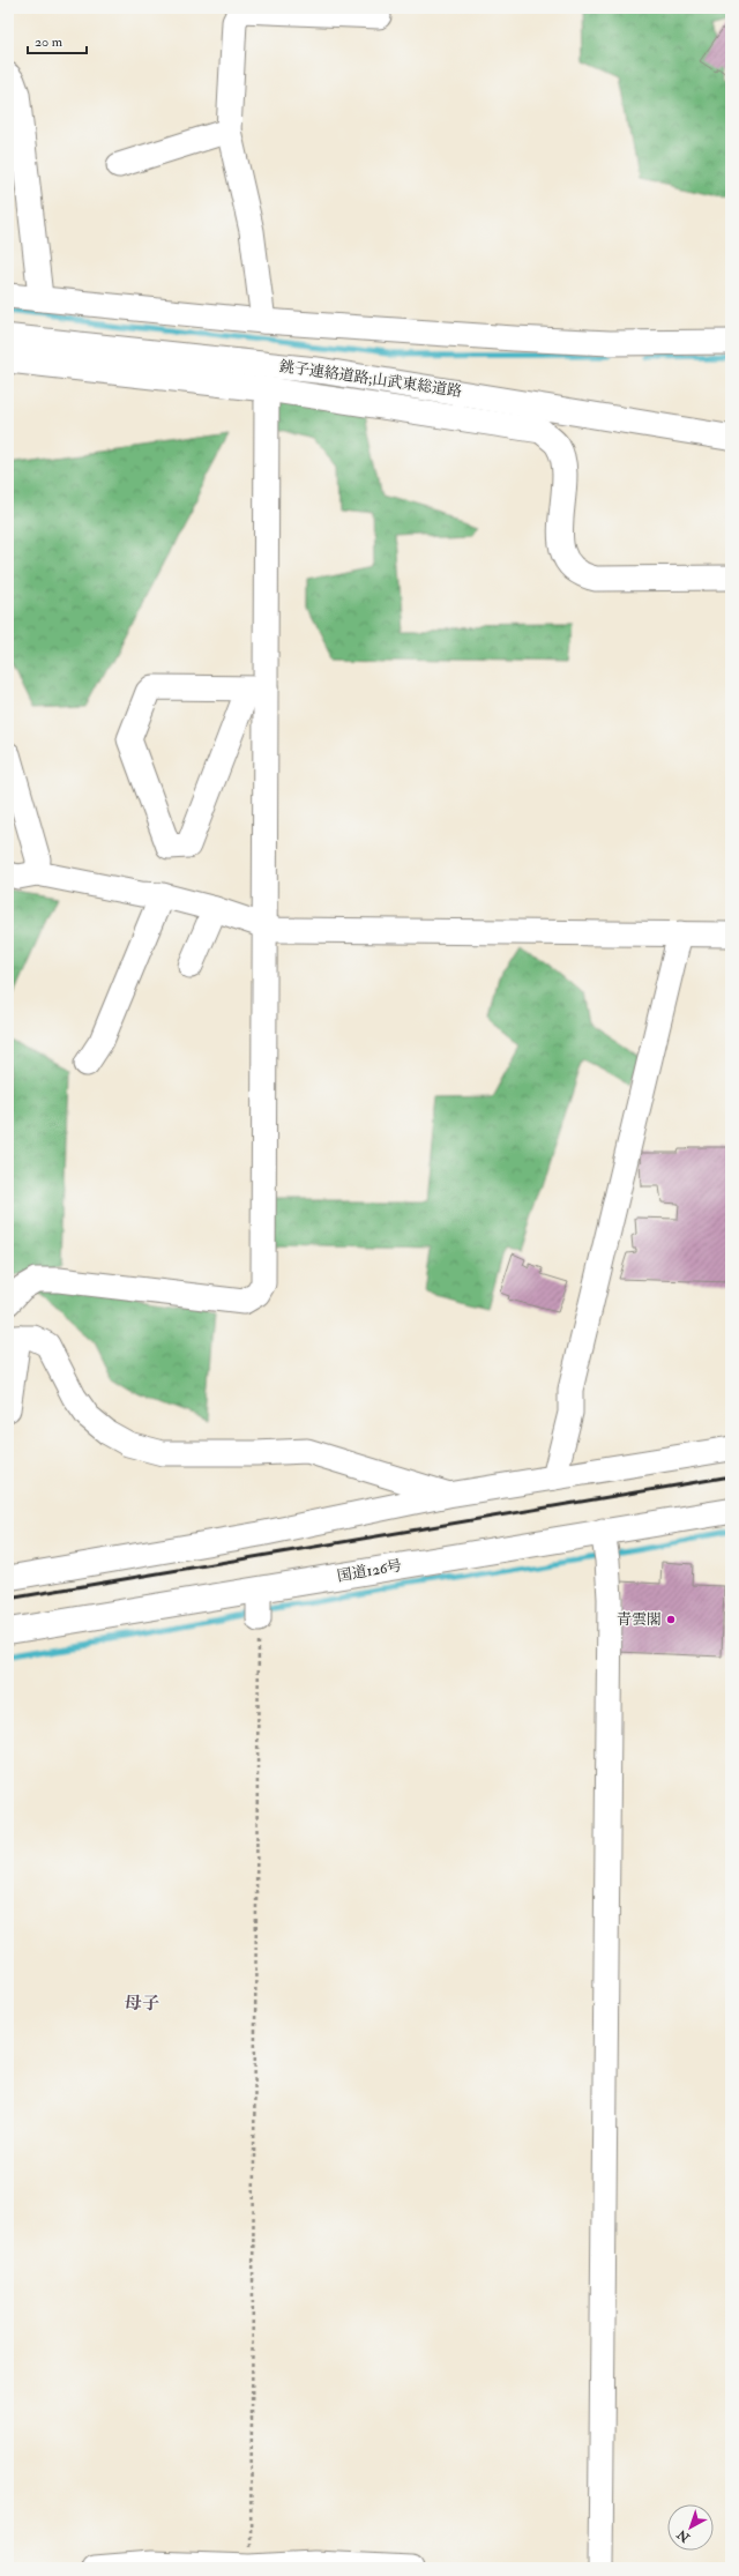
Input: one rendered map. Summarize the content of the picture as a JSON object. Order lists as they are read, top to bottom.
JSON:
{
  "streets": {
    "highway": ["銚子連絡道路;山武東総道路", "国道126号"]
  },
  "districts": ["母子"],
  "places": ["青雲閣"],
  "scale_bar": "20 m",
  "north": "bottom left"
}
